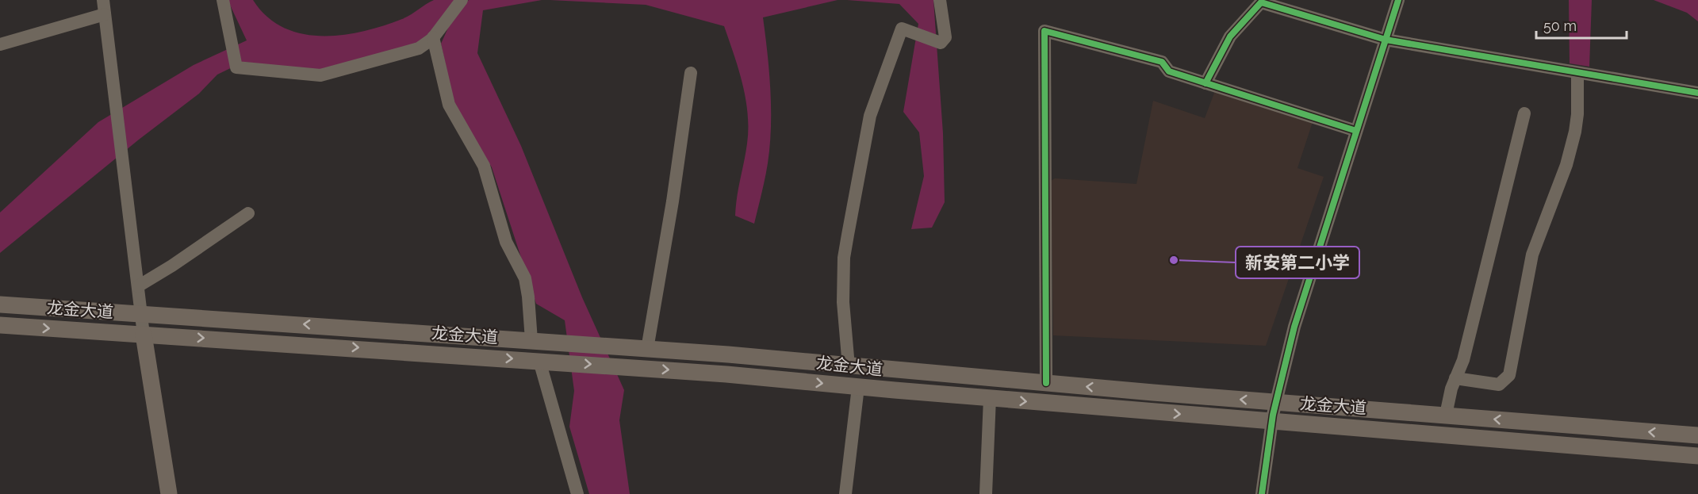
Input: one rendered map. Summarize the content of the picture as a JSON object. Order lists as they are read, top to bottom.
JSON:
{
  "streets": {
    "main road": ["龙金大道"]
  },
  "places": ["新安第二小学"],
  "scale_bar": "50 m"
}
